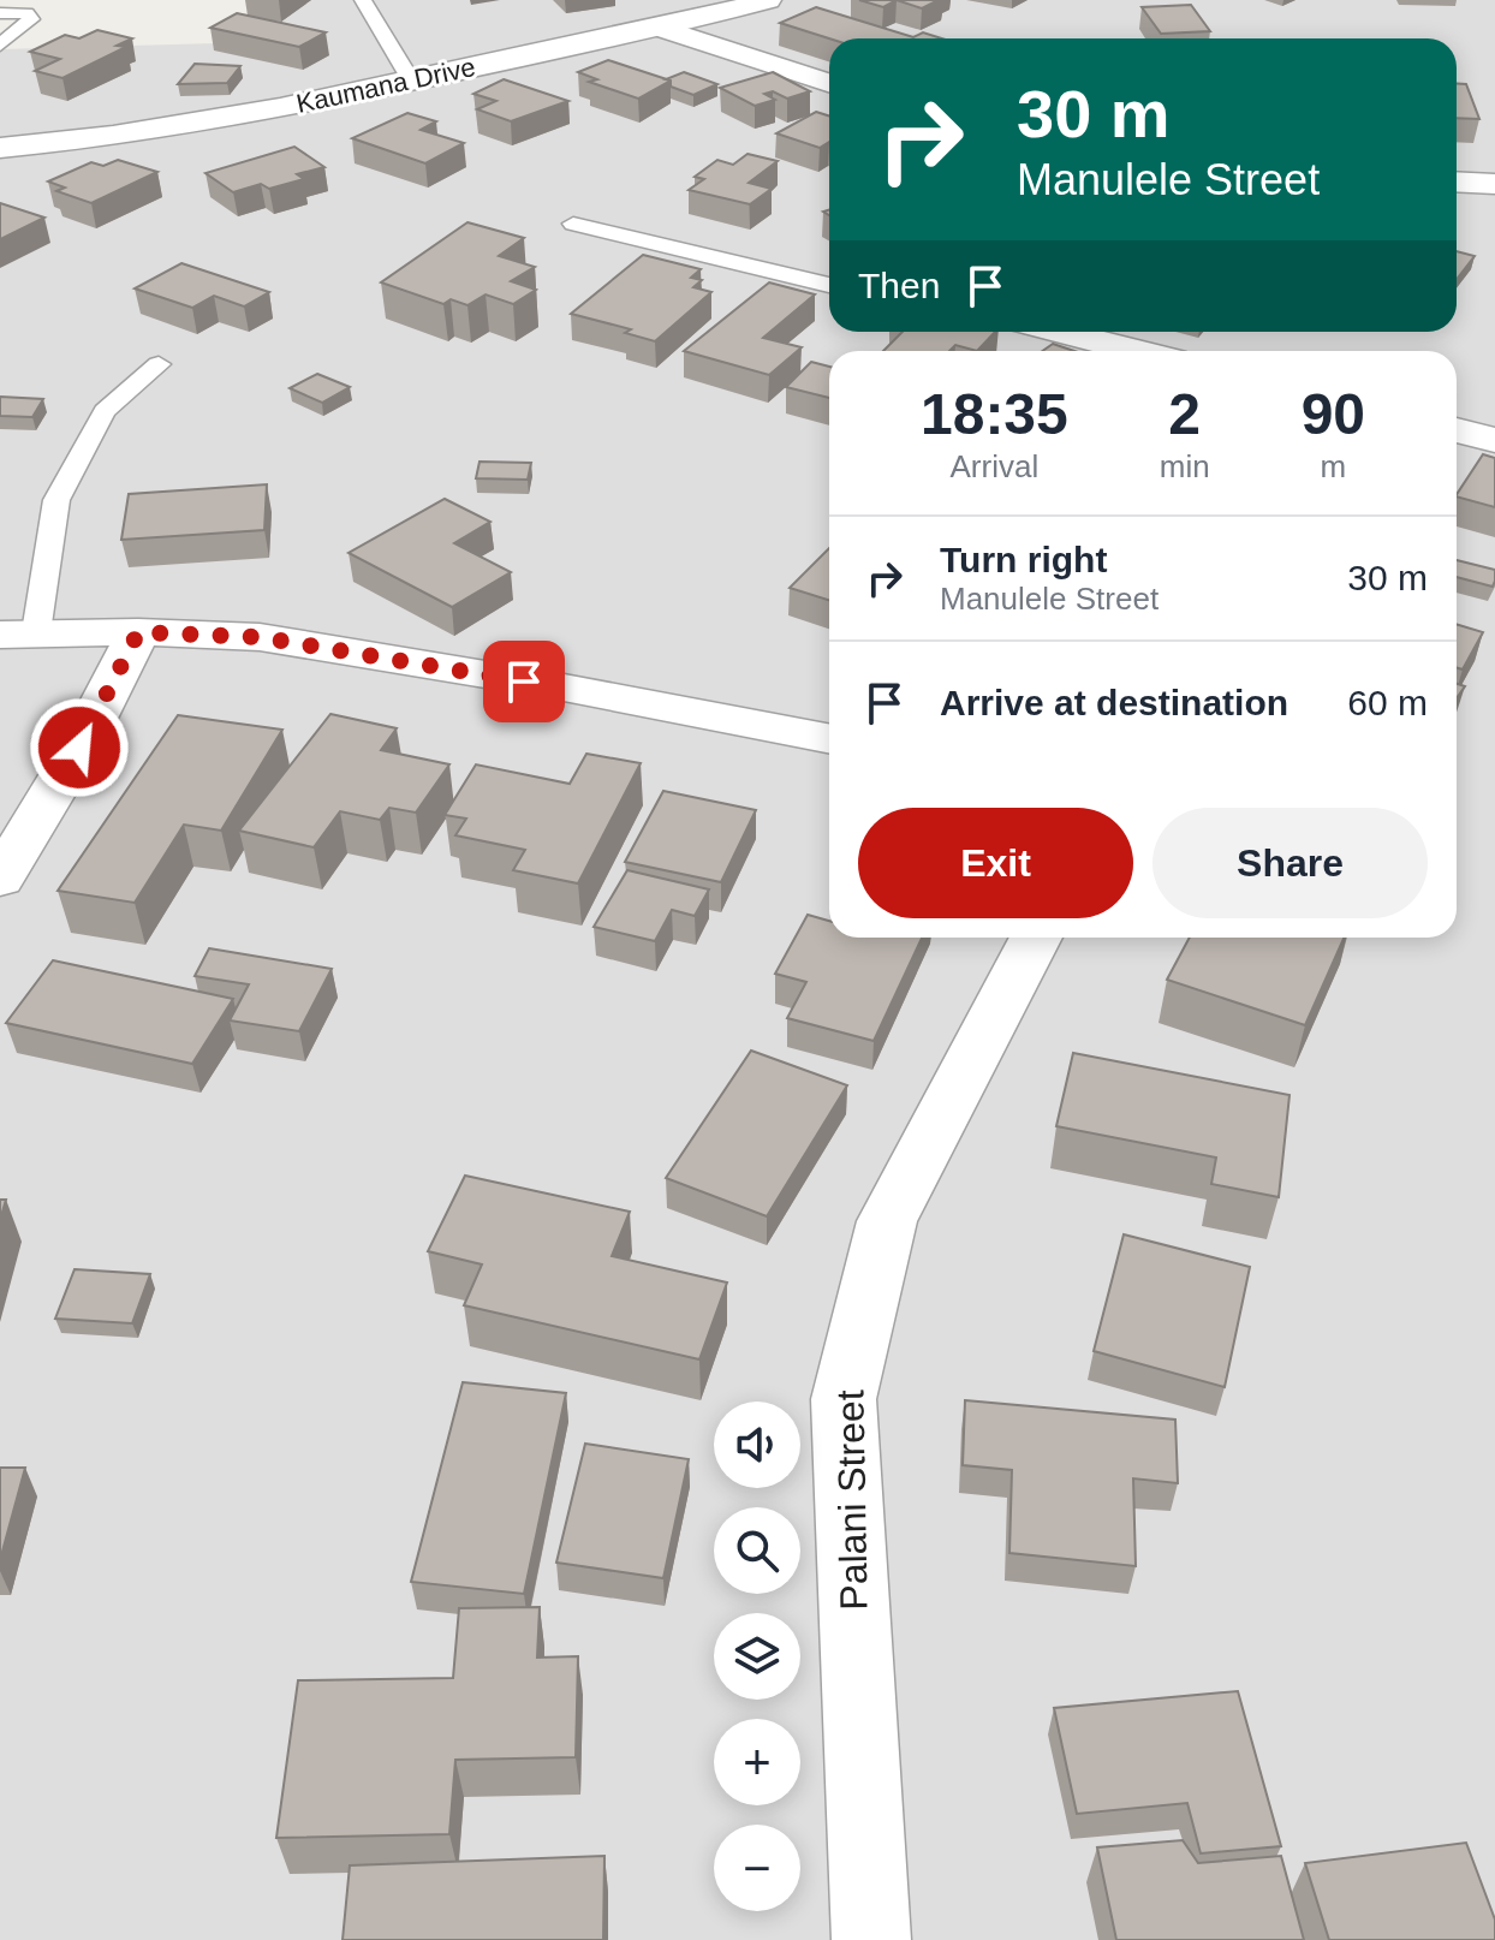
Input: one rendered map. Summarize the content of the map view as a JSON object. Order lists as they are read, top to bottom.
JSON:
{
  "streets": {
    "street": ["Kaumana Drive", "Palani Street"]
  },
  "page": {
    "turn": ["30 m", "Manulele Street"],
    "then": "Then",
    "eta": [
      "18:35",
      "Arrival",
      "2",
      "min",
      "90",
      "m"
    ],
    "list": [
      {
        "name": "Turn right",
        "note": "Manulele Street",
        "value": "30 m"
      },
      {
        "name": "Arrive at destination",
        "value": "60 m"
      }
    ],
    "buttons": ["Exit", "Share"],
    "map_buttons": ["+", "−"]
  }
}
